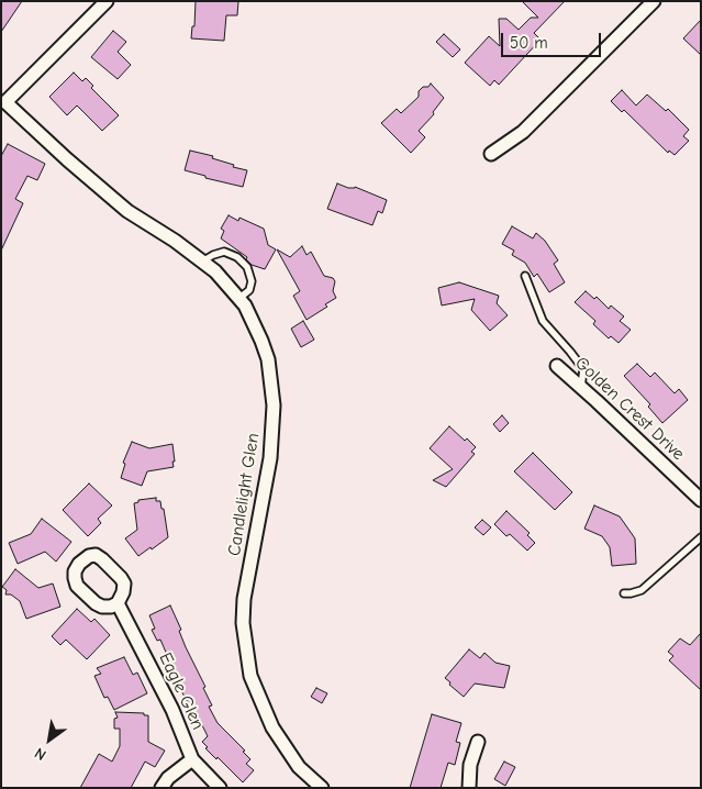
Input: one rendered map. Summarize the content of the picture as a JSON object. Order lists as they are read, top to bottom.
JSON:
{
  "streets": {
    "street": ["Golden Crest Drive", "Candlelight Glen", "Eagle Glen"]
  },
  "scale_bar": "50 m",
  "north": "bottom left"
}
